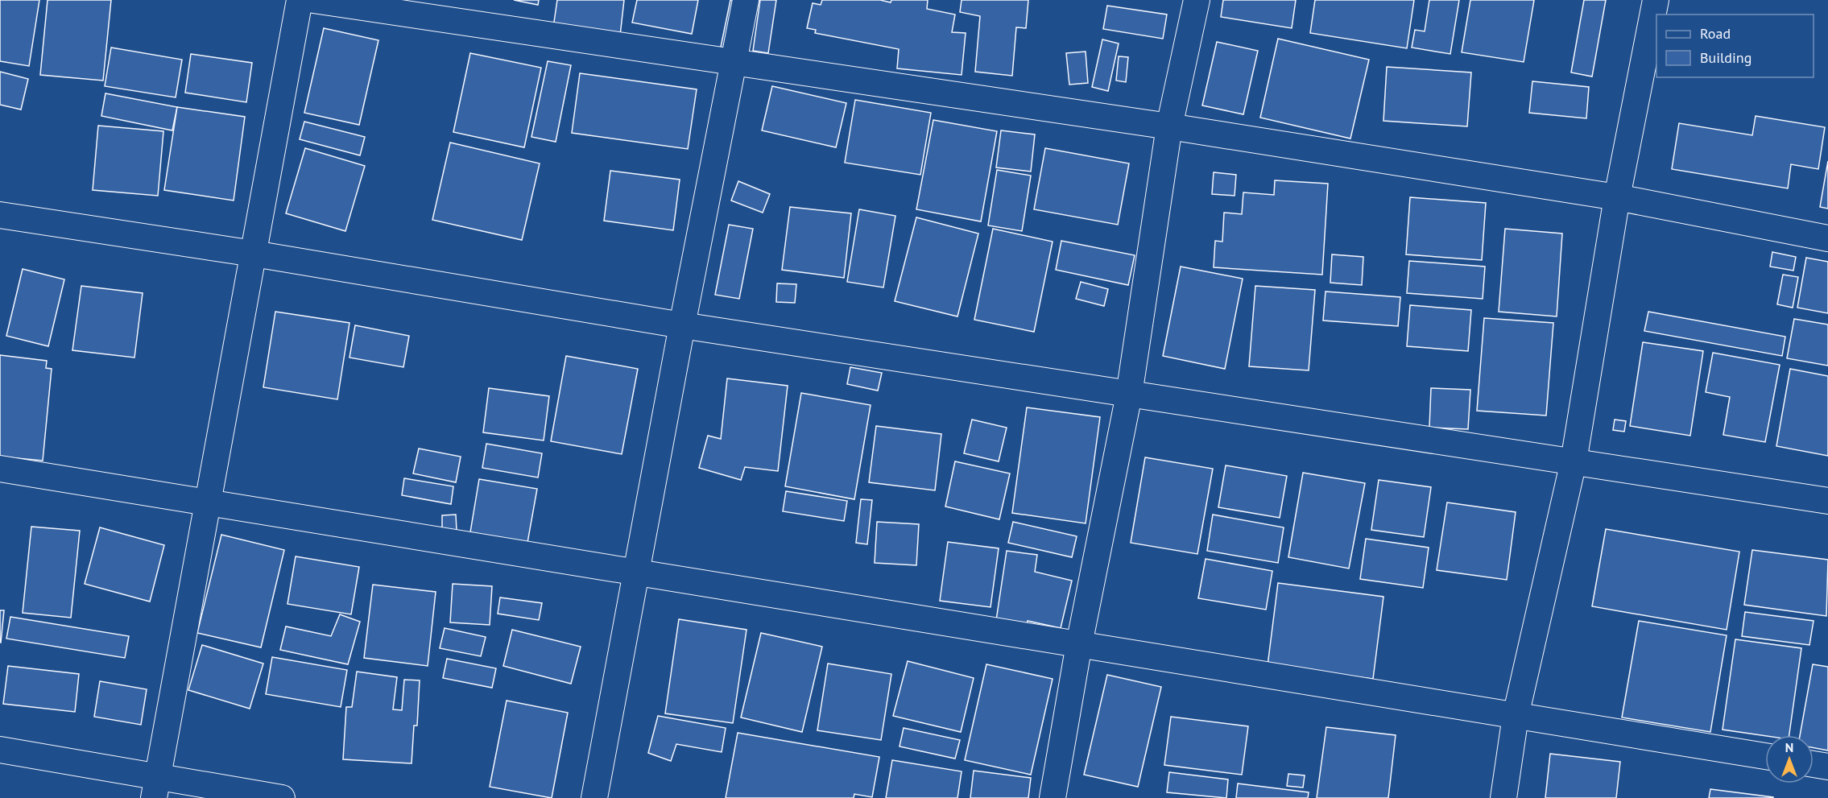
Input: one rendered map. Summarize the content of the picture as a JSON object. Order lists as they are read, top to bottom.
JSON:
{
  "legend": ["Road", "Building"],
  "north": "top"
}
